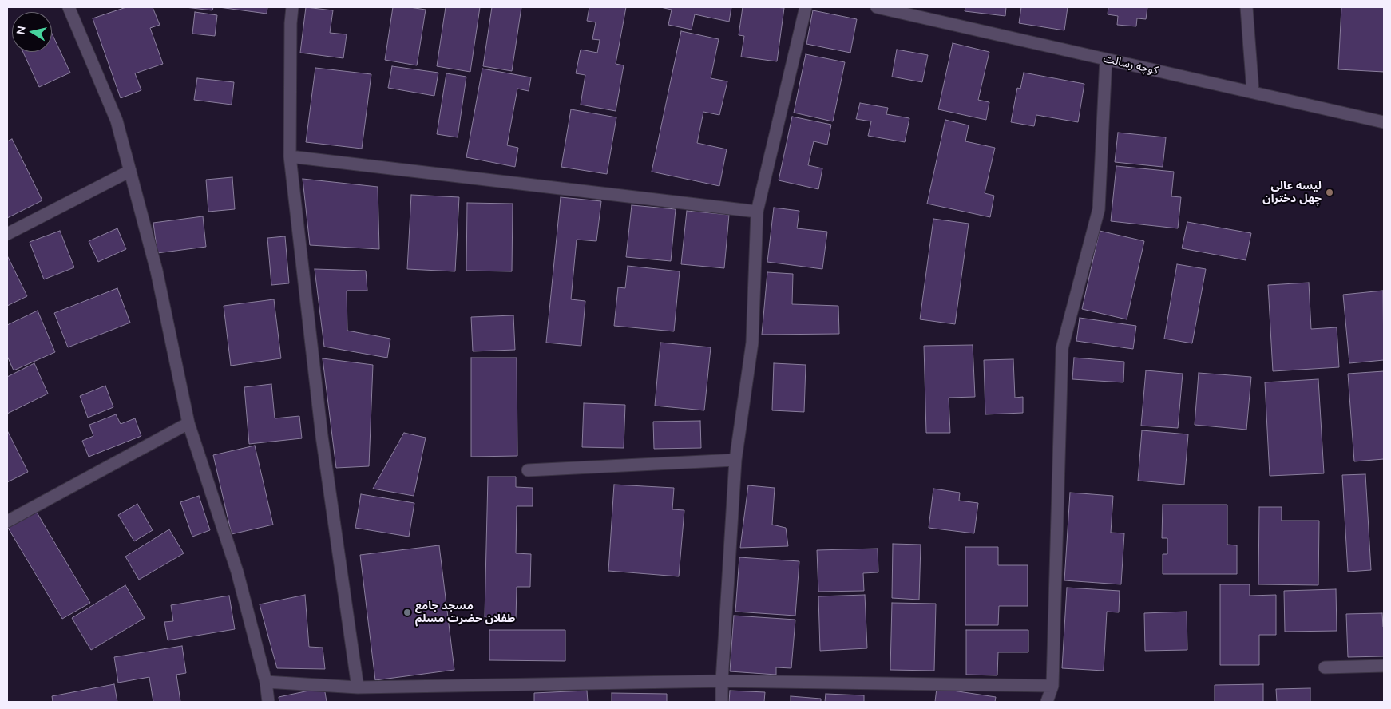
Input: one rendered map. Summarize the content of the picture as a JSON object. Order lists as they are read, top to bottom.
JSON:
{
  "streets": {
    "street": ["کوچه رسالت"]
  },
  "places": ["لیسه عالی چهل دختران", "مسجد جامع طفلان حضرت مسلم"],
  "north": "left"
}
